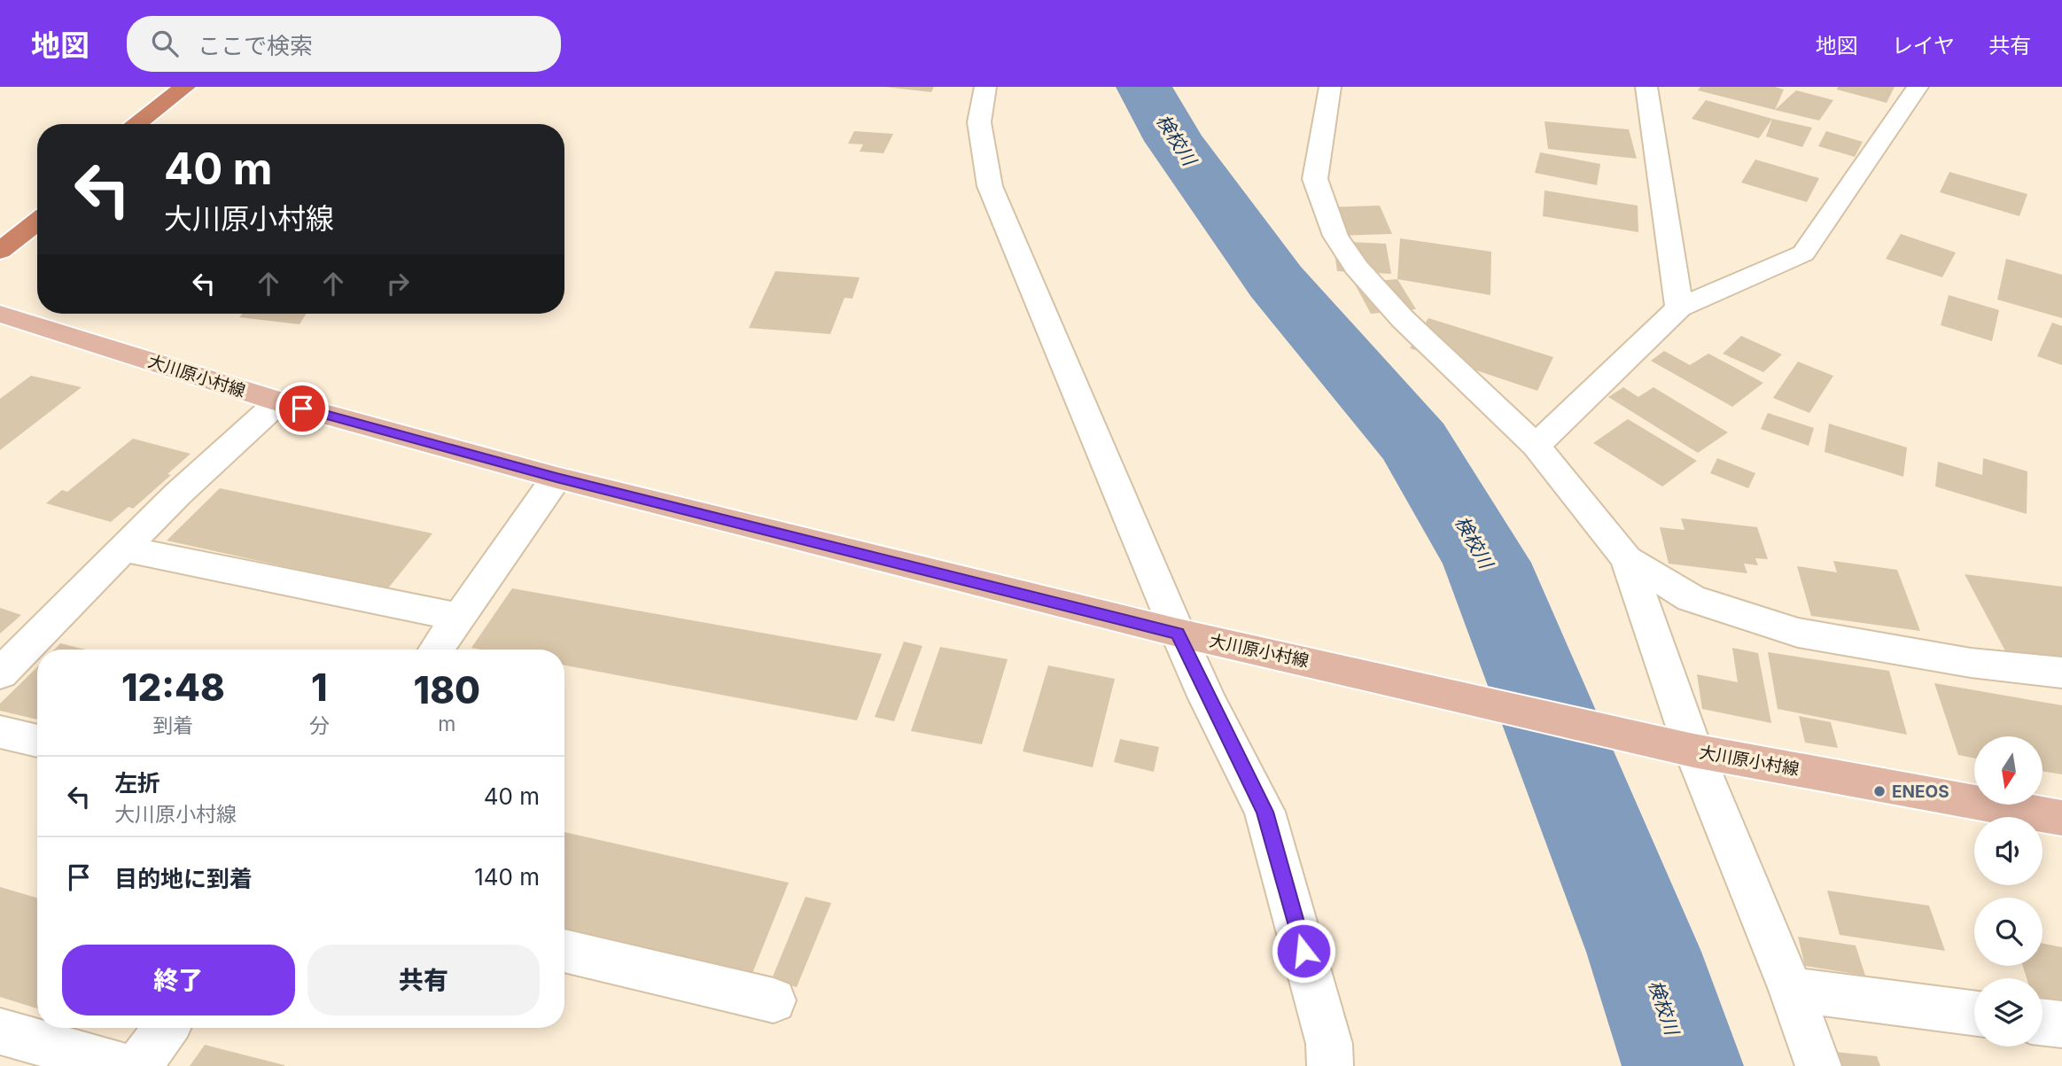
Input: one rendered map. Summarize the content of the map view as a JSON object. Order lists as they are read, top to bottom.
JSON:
{
  "streets": {
    "main road": ["大川原小村線"]
  },
  "water": ["検校川"],
  "places": ["ENEOS"],
  "north": "bottom",
  "page": {
    "header": "地図",
    "search": "ここで検索",
    "nav": ["地図", "レイヤ", "共有"],
    "turn": ["40 m", "大川原小村線"],
    "eta": [
      "12:48",
      "到着",
      "1",
      "分",
      "180",
      "m"
    ],
    "list": [
      {
        "name": "左折",
        "note": "大川原小村線",
        "value": "40 m"
      },
      {
        "name": "目的地に到着",
        "value": "140 m"
      }
    ],
    "buttons": ["終了", "共有"]
  }
}
